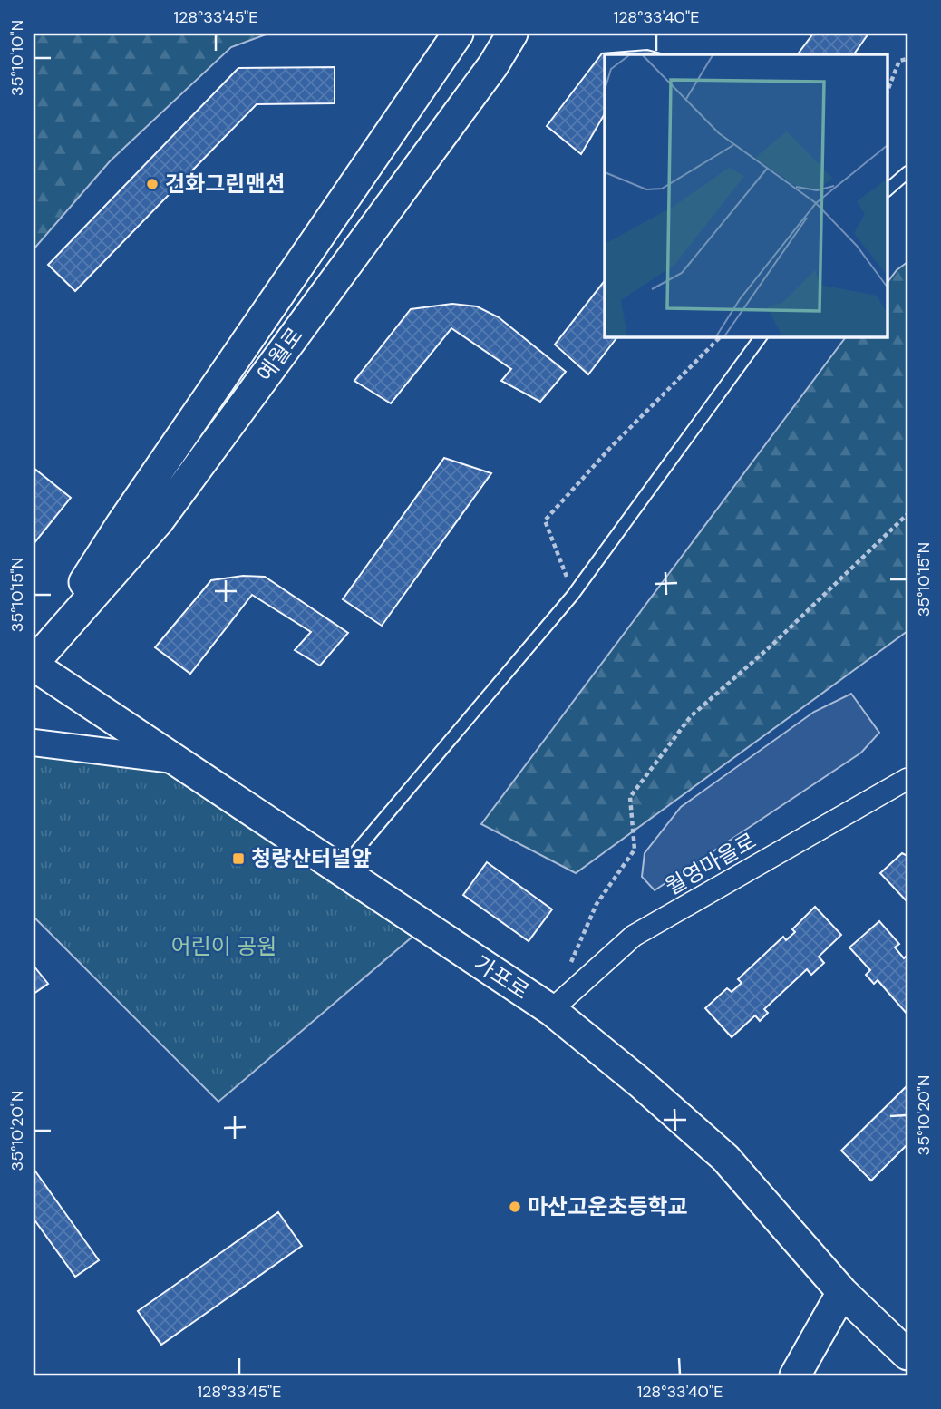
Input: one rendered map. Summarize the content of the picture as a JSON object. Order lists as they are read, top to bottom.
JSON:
{
  "streets": {
    "main road": ["예월로", "가포로"],
    "street": ["월영마을로"]
  },
  "crossings": [
    ["예월로", "가포로"],
    ["월영마을로", "가포로"]
  ],
  "parks": ["어린이 공원"],
  "places": {
    "other": ["건화그린맨션", "마산고운초등학교"],
    "transit": ["청량산터널앞"]
  },
  "coordinates": [
    "128°33'45\"E",
    "128°33'40\"E",
    "35°10'10\"N",
    "35°10'15\"N",
    "35°10'20\"N"
  ]
}
